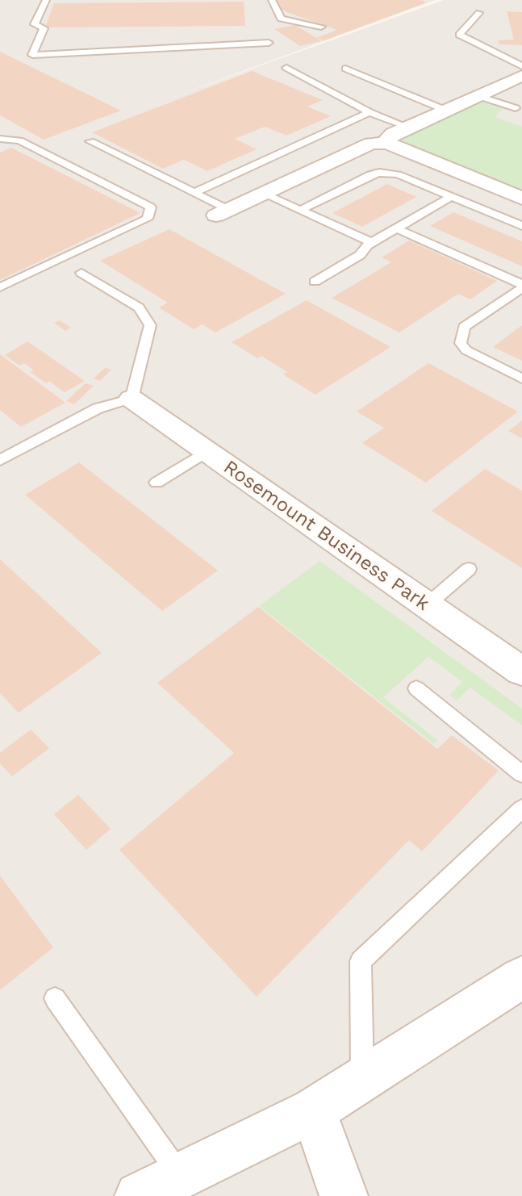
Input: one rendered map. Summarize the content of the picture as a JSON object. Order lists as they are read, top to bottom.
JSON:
{
  "streets": {
    "street": ["Rosemount Business Park"]
  }
}
